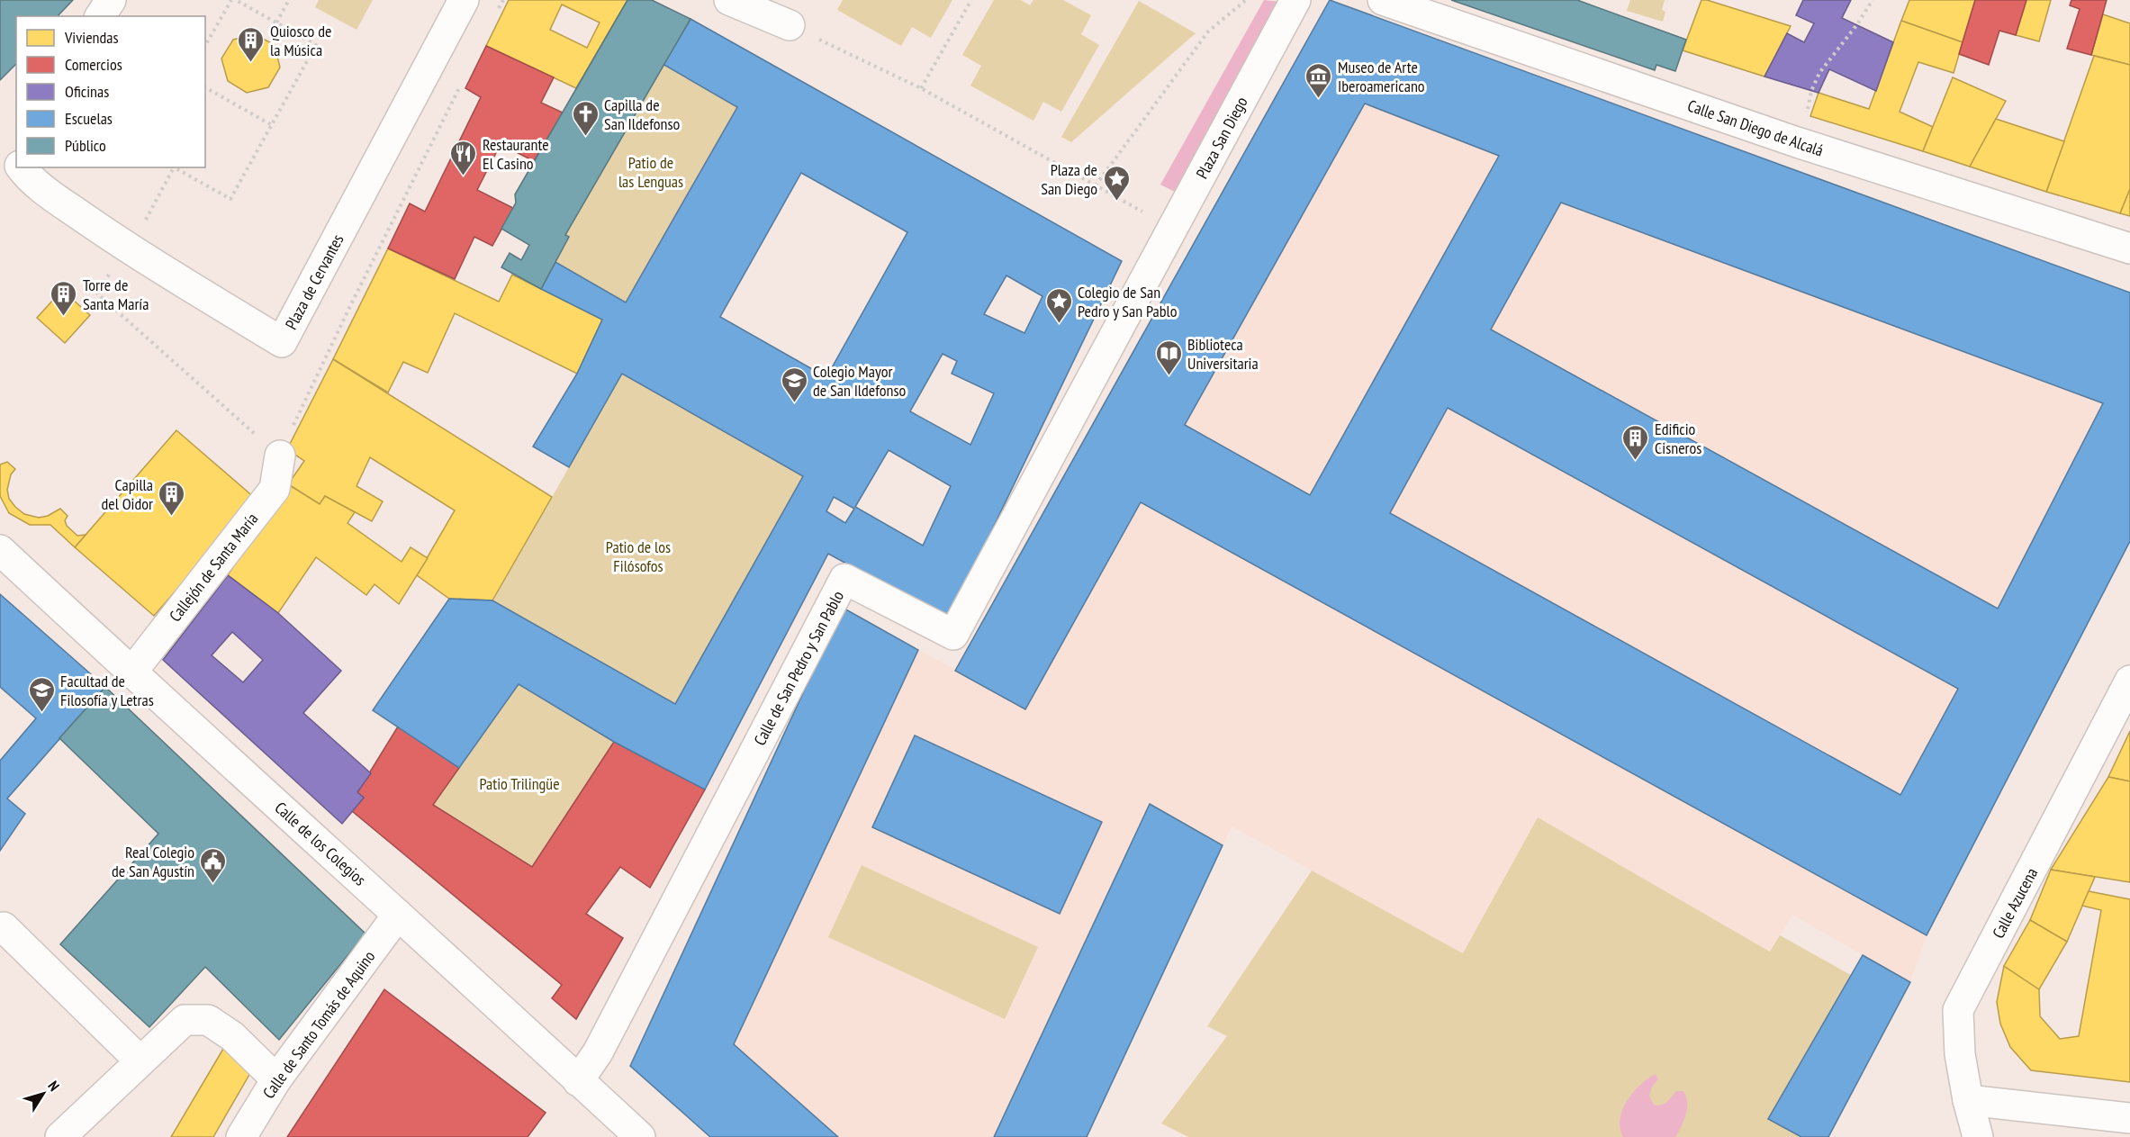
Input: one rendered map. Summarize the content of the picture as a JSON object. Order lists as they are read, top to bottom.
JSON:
{
  "streets": {
    "street": [
      "Calle San Diego de Alcalá",
      "Plaza San Diego",
      "Plaza de Cervantes",
      "Callejón de Santa María",
      "Calle de San Pedro y San Pablo",
      "Calle de los Colegios",
      "Calle Azucena",
      "Calle de Santo Tomás de Aquino"
    ]
  },
  "crossings": [
    ["Plaza San Diego", "Calle de San Pedro y San Pablo"],
    ["Callejón de Santa María", "Calle de los Colegios"],
    ["Calle de San Pedro y San Pablo", "Calle de los Colegios"],
    ["Calle de los Colegios", "Calle de Santo Tomás de Aquino"]
  ],
  "parks": ["Patio de las Lenguas", "Patio de los Filósofos", "Patio Trilingüe"],
  "places": {
    "building": [
      "Quiosco de la Música",
      "Torre de Santa María",
      "Edificio Cisneros",
      "Capilla del Oidor"
    ],
    "museum": ["Museo de Arte Iberoamericano"],
    "church": ["Capilla de San Ildefonso"],
    "restaurant": ["Restaurante El Casino"],
    "place": ["Plaza de San Diego", "Colegio de San Pedro y San Pablo"],
    "library": ["Biblioteca Universitaria"],
    "school or university": ["Colegio Mayor de San Ildefonso", "Facultad de Filosofía y Letras"],
    "public building": ["Real Colegio de San Agustín"]
  },
  "legend": [
    "Viviendas",
    "Comercios",
    "Oficinas",
    "Escuelas",
    "Público"
  ],
  "north": "top right"
}
